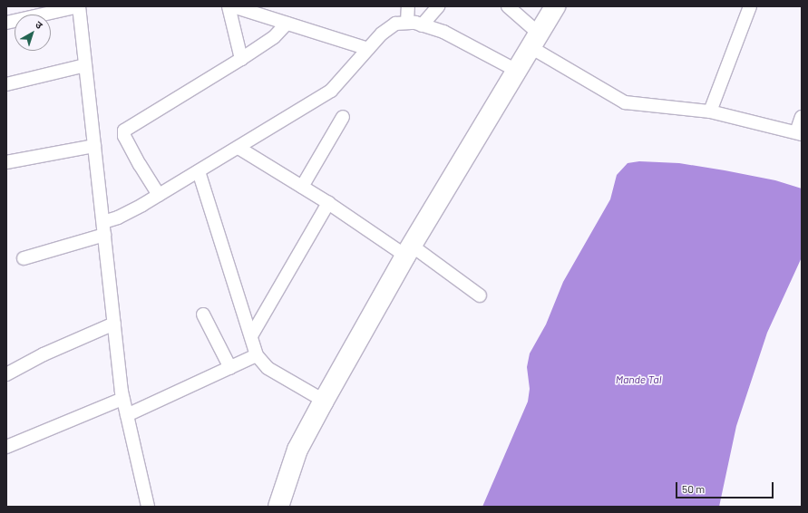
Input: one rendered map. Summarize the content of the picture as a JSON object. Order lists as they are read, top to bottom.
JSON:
{
  "water": ["Mande Tal"],
  "scale_bar": "50 m",
  "north": "top right"
}
